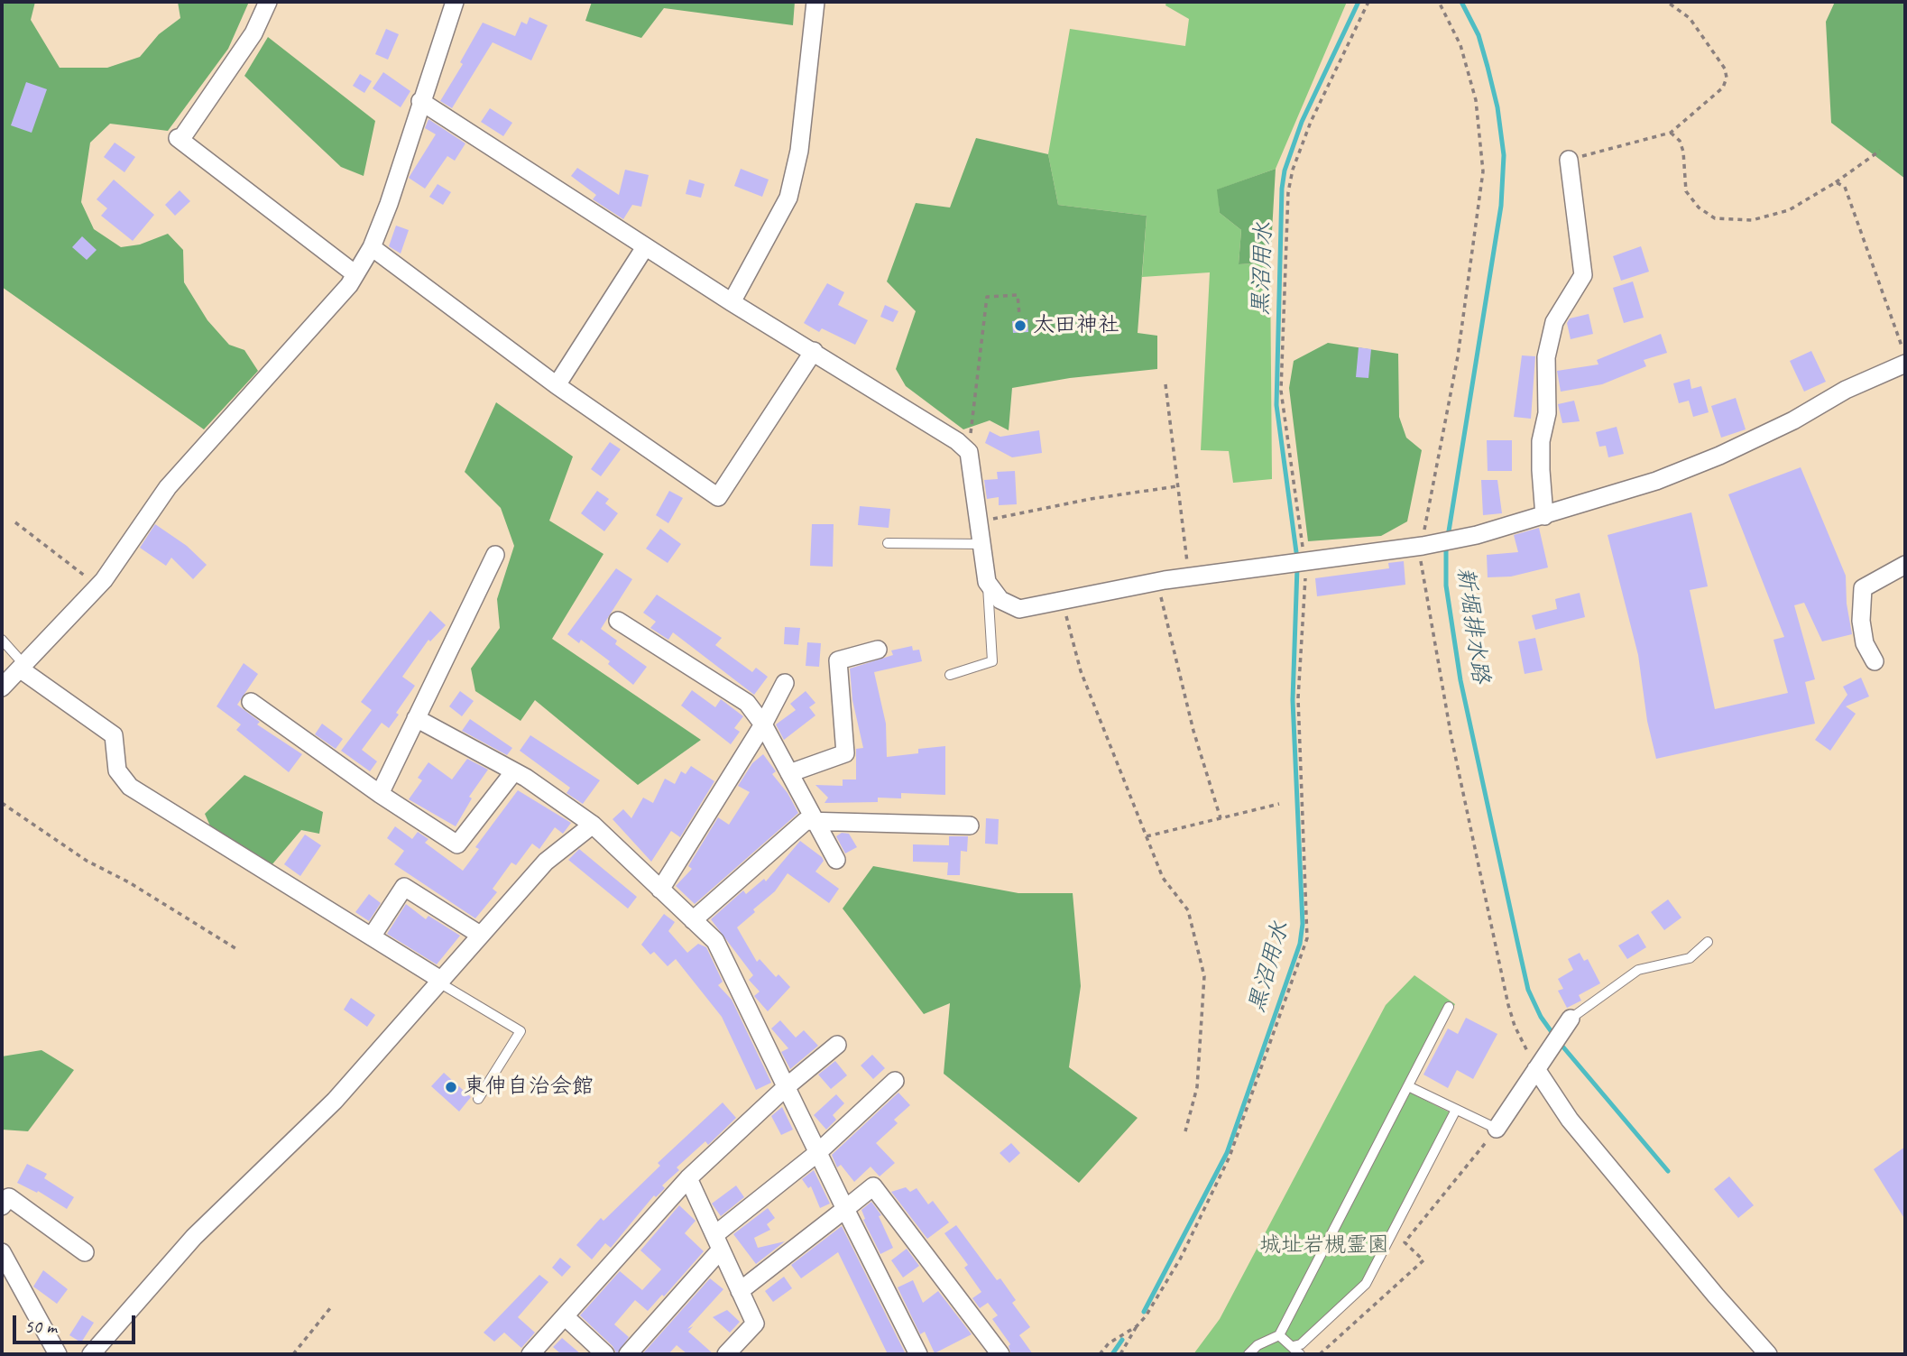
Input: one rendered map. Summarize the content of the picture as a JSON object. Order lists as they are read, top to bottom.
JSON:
{
  "water": ["黒沼用水", "新堀排水路"],
  "parks": ["城址岩槻霊園"],
  "places": ["太田神社", "東伸自治会館"],
  "scale_bar": "50 m"
}
